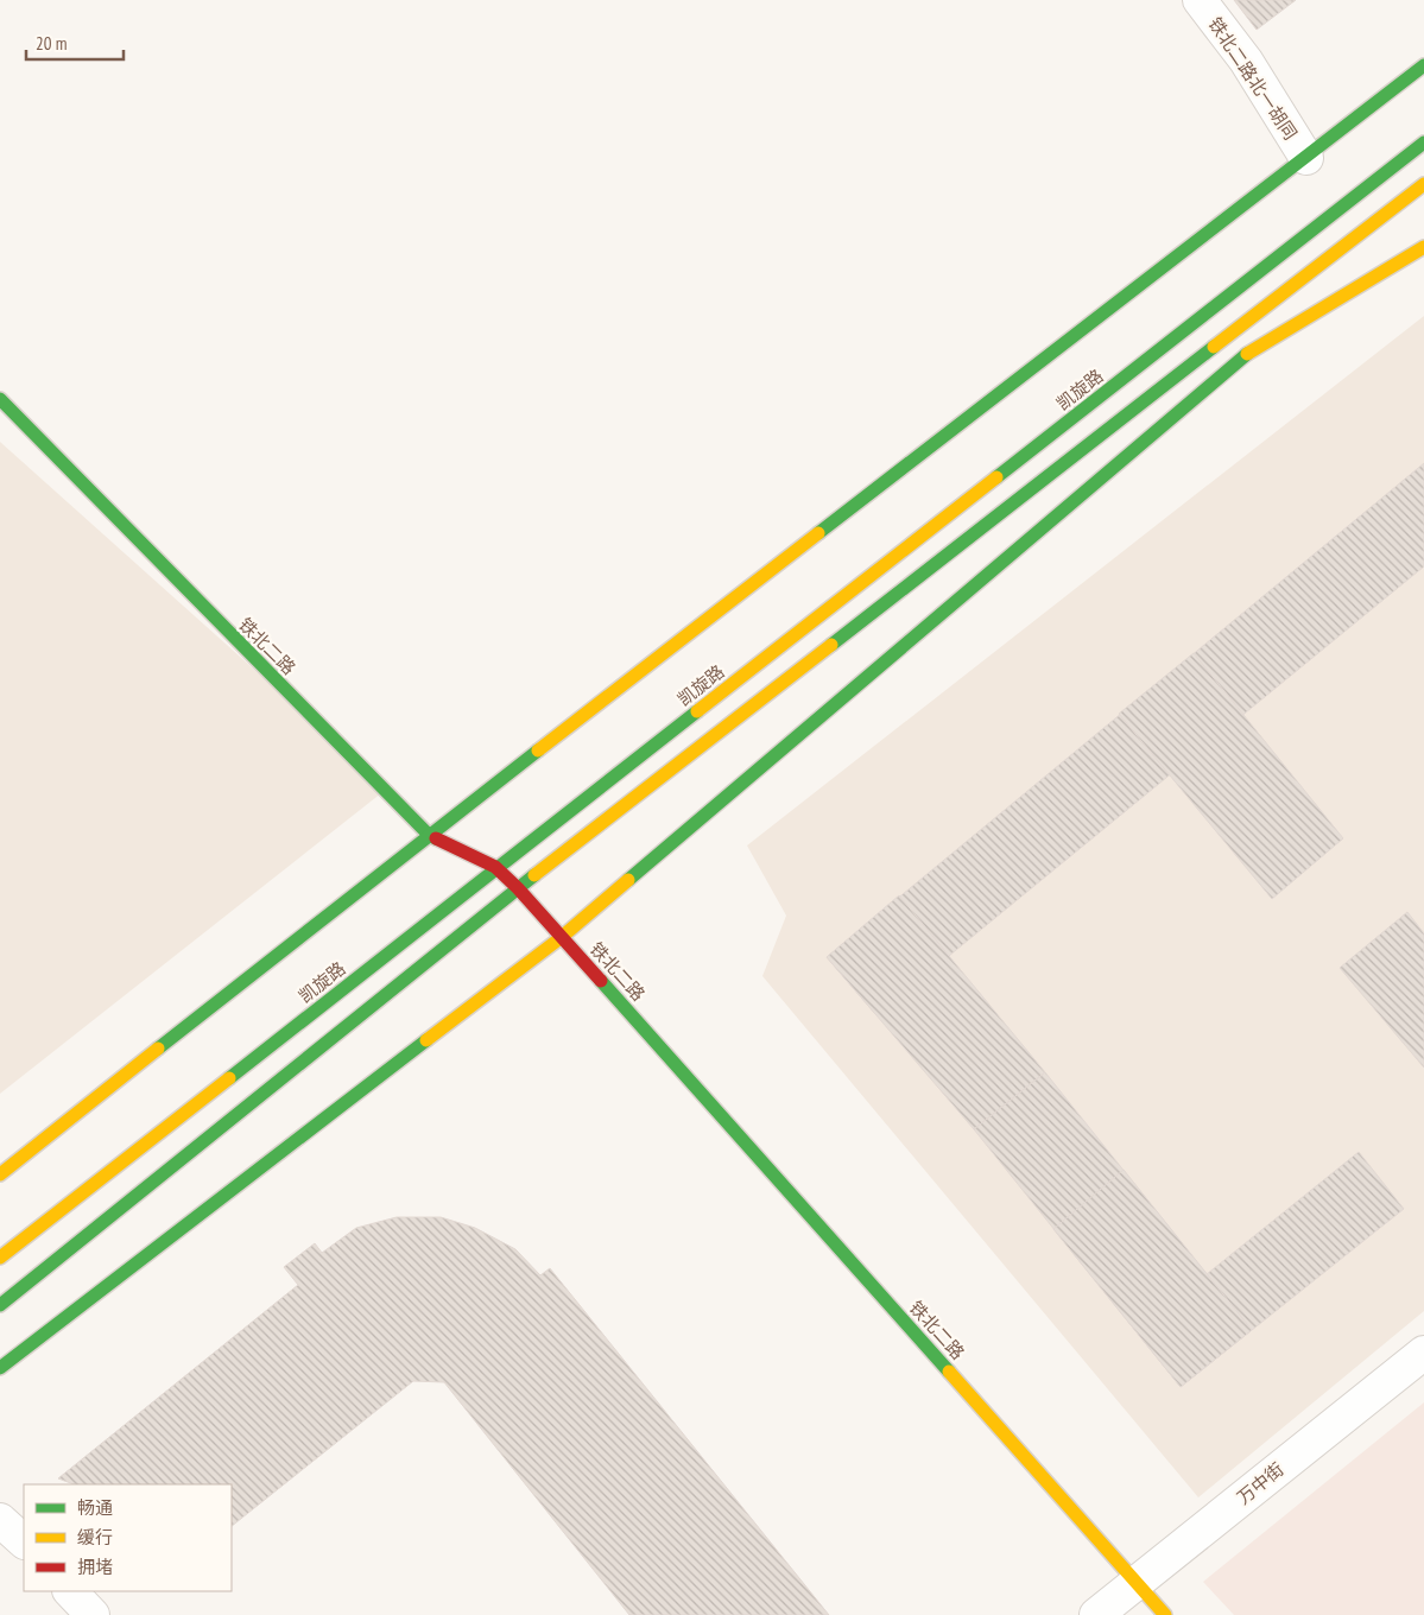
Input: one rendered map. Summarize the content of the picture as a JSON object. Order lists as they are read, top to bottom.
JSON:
{
  "streets": {
    "main road": ["凯旋路", "铁北二路"],
    "street": ["铁北二路北一胡同", "万中街"]
  },
  "crossings": [
    ["凯旋路", "铁北二路"],
    ["铁北二路", "万中街"]
  ],
  "legend": ["畅通", "缓行", "拥堵"],
  "scale_bar": "20 m"
}
